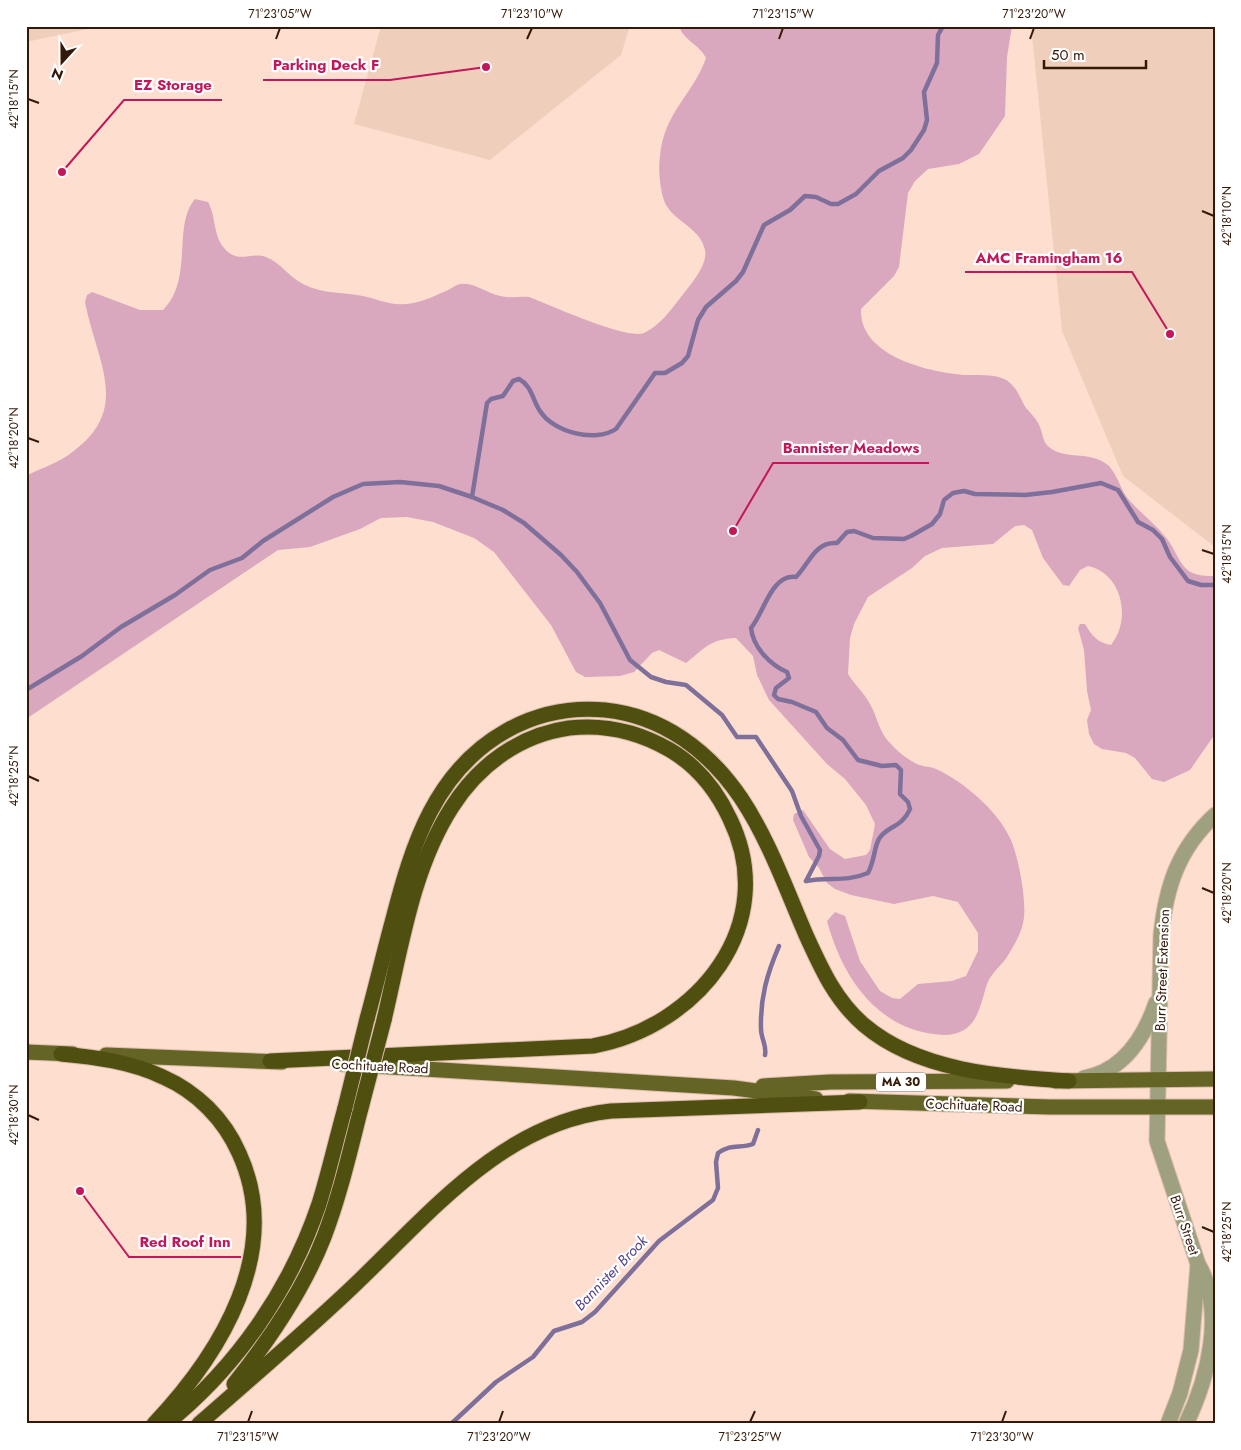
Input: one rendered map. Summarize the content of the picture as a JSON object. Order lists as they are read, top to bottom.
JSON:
{
  "streets": {
    "main road": ["Cochituate Road", "MA 30"],
    "street": ["Burr Street Extension", "Burr Street"]
  },
  "crossings": [
    ["Burr Street Extension", "Cochituate Road"],
    ["Burr Street Extension", "Burr Street"],
    ["Cochituate Road", "Burr Street"]
  ],
  "water": ["Bannister Brook"],
  "places": [
    "Parking Deck F",
    "EZ Storage",
    "AMC Framingham 16",
    "Bannister Meadows",
    "Red Roof Inn"
  ],
  "scale_bar": "50 m",
  "north": "bottom",
  "coordinates": [
    "71°23'05\"W",
    "71°23'10\"W",
    "71°23'15\"W",
    "71°23'20\"W",
    "42°18'15\"N",
    "42°18'10\"N",
    "42°18'20\"N",
    "42°18'25\"N",
    "42°18'30\"N",
    "71°23'25\"W",
    "71°23'30\"W"
  ]
}
